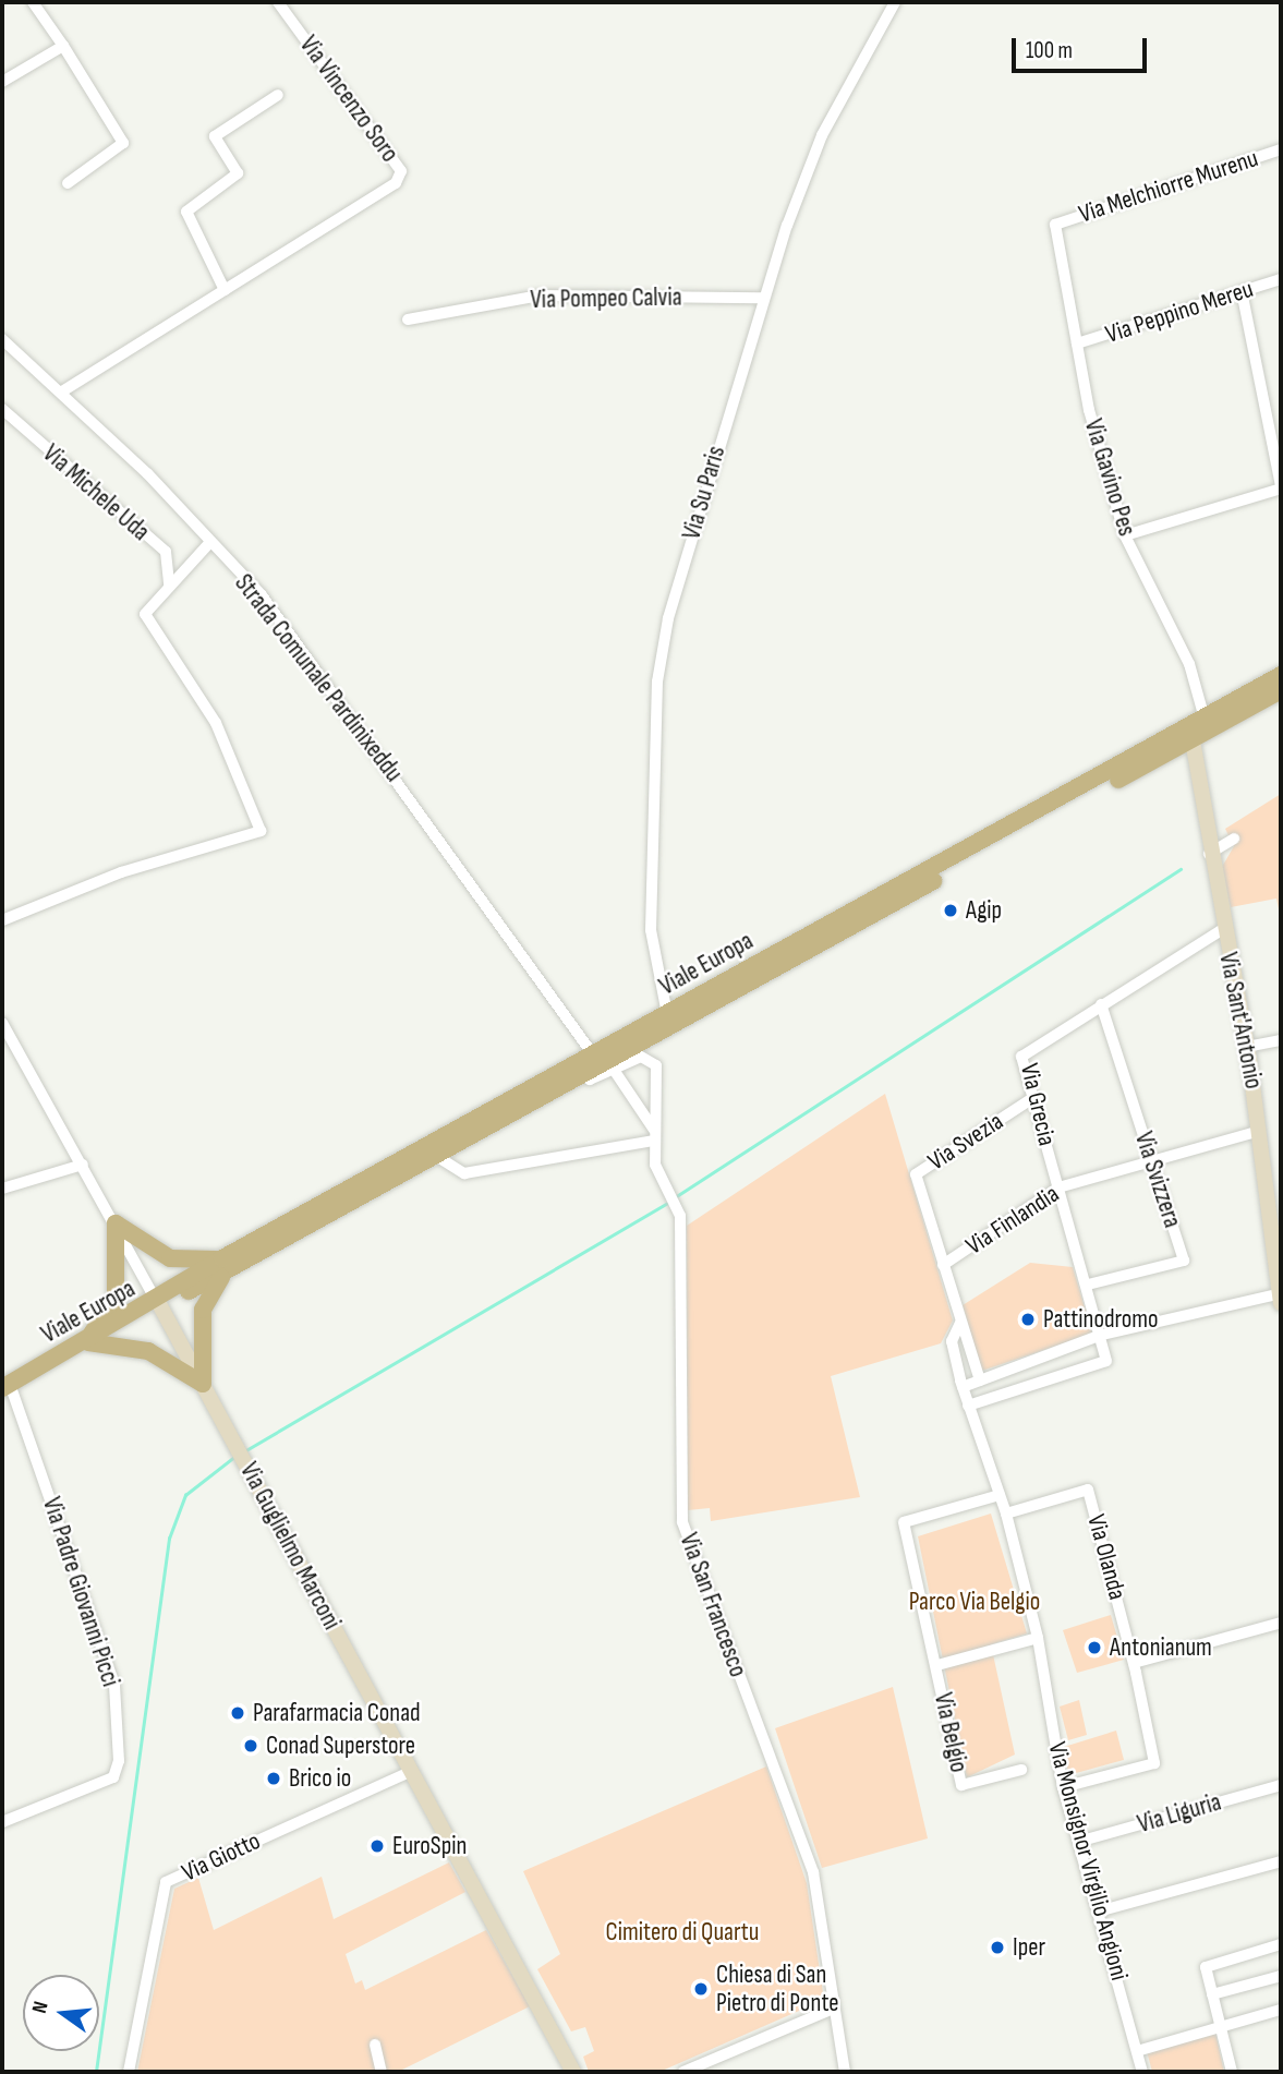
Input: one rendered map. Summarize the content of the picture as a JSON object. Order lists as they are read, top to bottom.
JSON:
{
  "streets": {
    "main road": ["Viale Europa", "Via Sant'Antonio", "Via Guglielmo Marconi"],
    "street": [
      "Via Vincenzo Soro",
      "Via Melchiorre Murenu",
      "Via Pompeo Calvia",
      "Via Peppino Mereu",
      "Via Gavino Pes",
      "Via Michele Uda",
      "Via Su Paris",
      "Strada Comunale Pardinixeddu",
      "Via Grecia",
      "Via Svezia",
      "Via Svizzera",
      "Via Finlandia",
      "Via Olanda",
      "Via Padre Giovanni Picci",
      "Via San Francesco",
      "Via Belgio",
      "Via Liguria",
      "Via Giotto",
      "Via Monsignor Virgilio Angioni"
    ]
  },
  "crossings": [
    ["Via Vincenzo Soro", "Strada Comunale Pardinixeddu"],
    ["Via Melchiorre Murenu", "Via Gavino Pes"],
    ["Via Pompeo Calvia", "Via Su Paris"],
    ["Via Peppino Mereu", "Via Gavino Pes"],
    ["Via Gavino Pes", "Viale Europa"],
    ["Via Su Paris", "Viale Europa"],
    ["Strada Comunale Pardinixeddu", "Viale Europa"],
    ["Viale Europa", "Via Sant'Antonio"],
    ["Viale Europa", "Via Guglielmo Marconi"],
    ["Viale Europa", "Via Padre Giovanni Picci"],
    ["Viale Europa", "Via San Francesco"],
    ["Via Sant'Antonio", "Via Grecia"],
    ["Via Sant'Antonio", "Via Finlandia"],
    ["Via Grecia", "Via Svezia"],
    ["Via Grecia", "Via Svizzera"],
    ["Via Grecia", "Via Finlandia"],
    ["Via Svezia", "Via Finlandia"],
    ["Via Svezia", "Via Monsignor Virgilio Angioni"],
    ["Via Svizzera", "Via Finlandia"],
    ["Via Guglielmo Marconi", "Via Giotto"],
    ["Via Olanda", "Via Monsignor Virgilio Angioni"],
    ["Via Belgio", "Via Monsignor Virgilio Angioni"],
    ["Via Liguria", "Via Monsignor Virgilio Angioni"]
  ],
  "parks": ["Parco Via Belgio", "Cimitero di Quartu"],
  "places": [
    "Agip",
    "Pattinodromo",
    "Antonianum",
    "Parafarmacia Conad",
    "Conad Superstore",
    "Brico io",
    "EuroSpin",
    "Iper",
    "Chiesa di San Pietro di Ponte"
  ],
  "scale_bar": "100 m",
  "north": "left"
}
